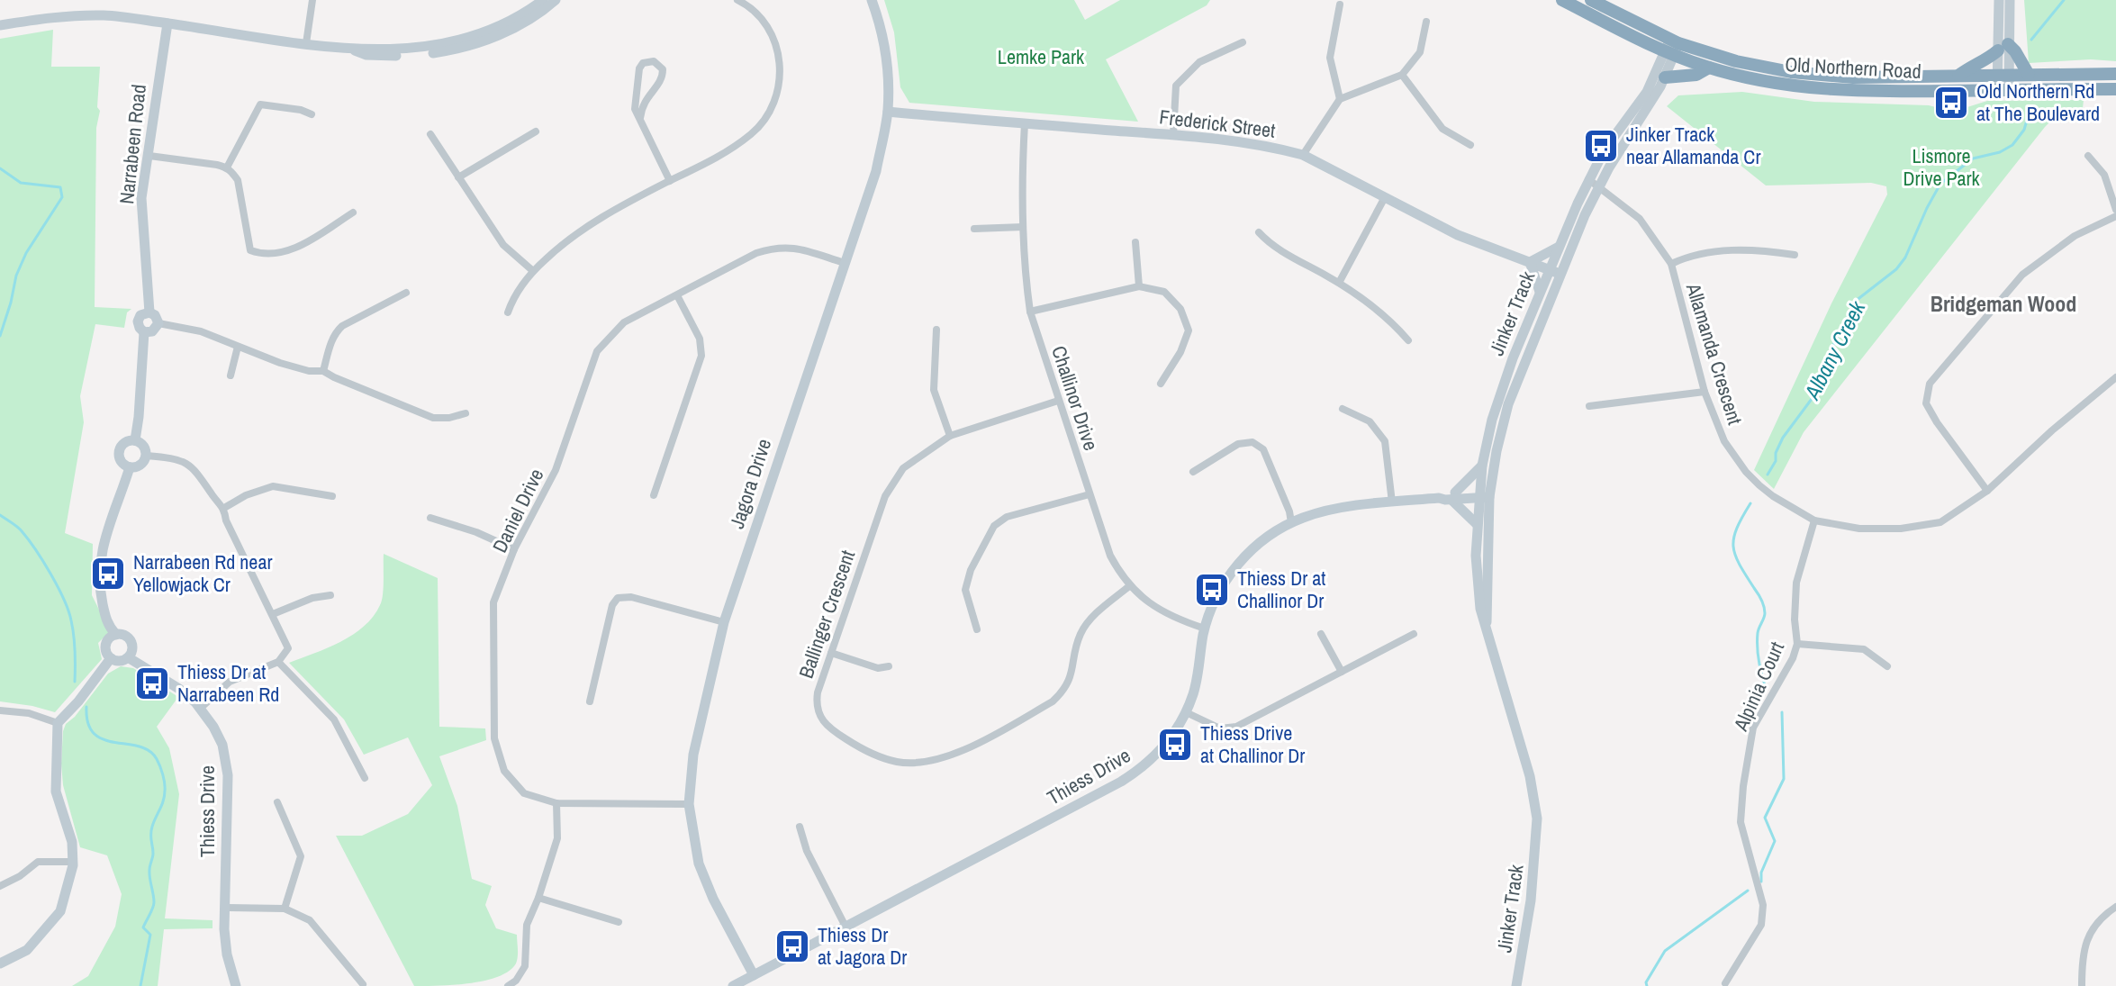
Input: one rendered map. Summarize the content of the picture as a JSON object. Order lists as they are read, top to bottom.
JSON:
{
  "streets": {
    "highway": ["Old Northern Road"],
    "street": [
      "Frederick Street",
      "Narrabeen Road",
      "Jinker Track",
      "Allamanda Crescent",
      "Challinor Drive",
      "Jagora Drive",
      "Daniel Drive",
      "Ballinger Crescent",
      "Alpinia Court",
      "Thiess Drive"
    ]
  },
  "crossings": [
    ["Old Northern Road", "Jinker Track"],
    ["Frederick Street", "Jinker Track"],
    ["Frederick Street", "Challinor Drive"],
    ["Frederick Street", "Jagora Drive"],
    ["Jinker Track", "Allamanda Crescent"],
    ["Jinker Track", "Thiess Drive"],
    ["Allamanda Crescent", "Alpinia Court"],
    ["Challinor Drive", "Ballinger Crescent"],
    ["Challinor Drive", "Thiess Drive"],
    ["Jagora Drive", "Daniel Drive"],
    ["Jagora Drive", "Thiess Drive"]
  ],
  "districts": ["Bridgeman Wood"],
  "water": ["Albany Creek"],
  "parks": ["Lemke Park", "Lismore Drive Park"],
  "places": {
    "bus stop": [
      "Old Northern Rd at The Boulevard",
      "Jinker Track near Allamanda Cr",
      "Narrabeen Rd near Yellowjack Cr",
      "Thiess Dr at Challinor Dr",
      "Thiess Dr at Narrabeen Rd",
      "Thiess Drive at Challinor Dr",
      "Thiess Dr at Jagora Dr"
    ]
  }
}
